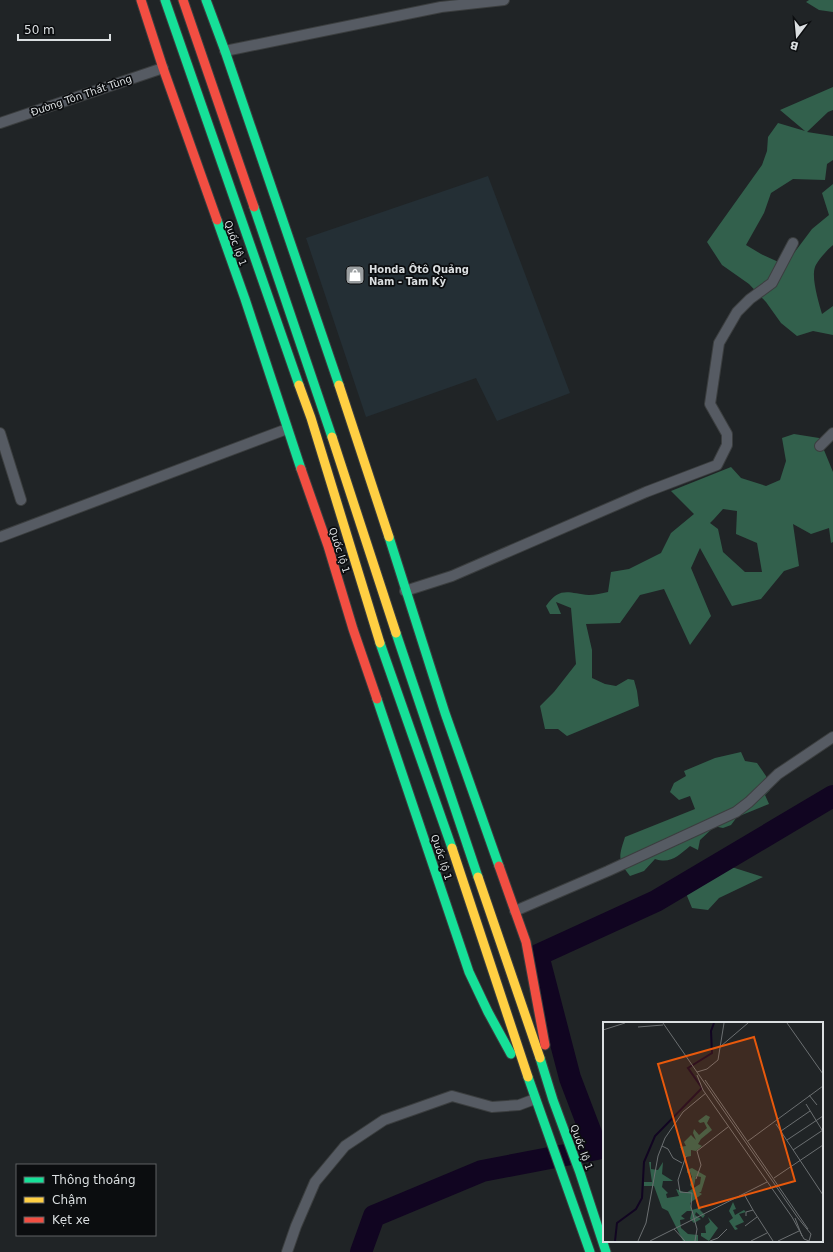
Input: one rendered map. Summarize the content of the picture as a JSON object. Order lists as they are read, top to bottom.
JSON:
{
  "streets": {
    "highway": ["Quốc lộ 1"],
    "street": ["Đường Tôn Thất Tùng"]
  },
  "crossings": [
    ["Đường Tôn Thất Tùng", "Quốc lộ 1"]
  ],
  "places": {
    "shop": ["Honda Ôtô Quảng Nam - Tam Kỳ"]
  },
  "legend": ["Thông thoáng", "Chậm", "Kẹt xe"],
  "scale_bar": "50 m",
  "north": "bottom"
}
